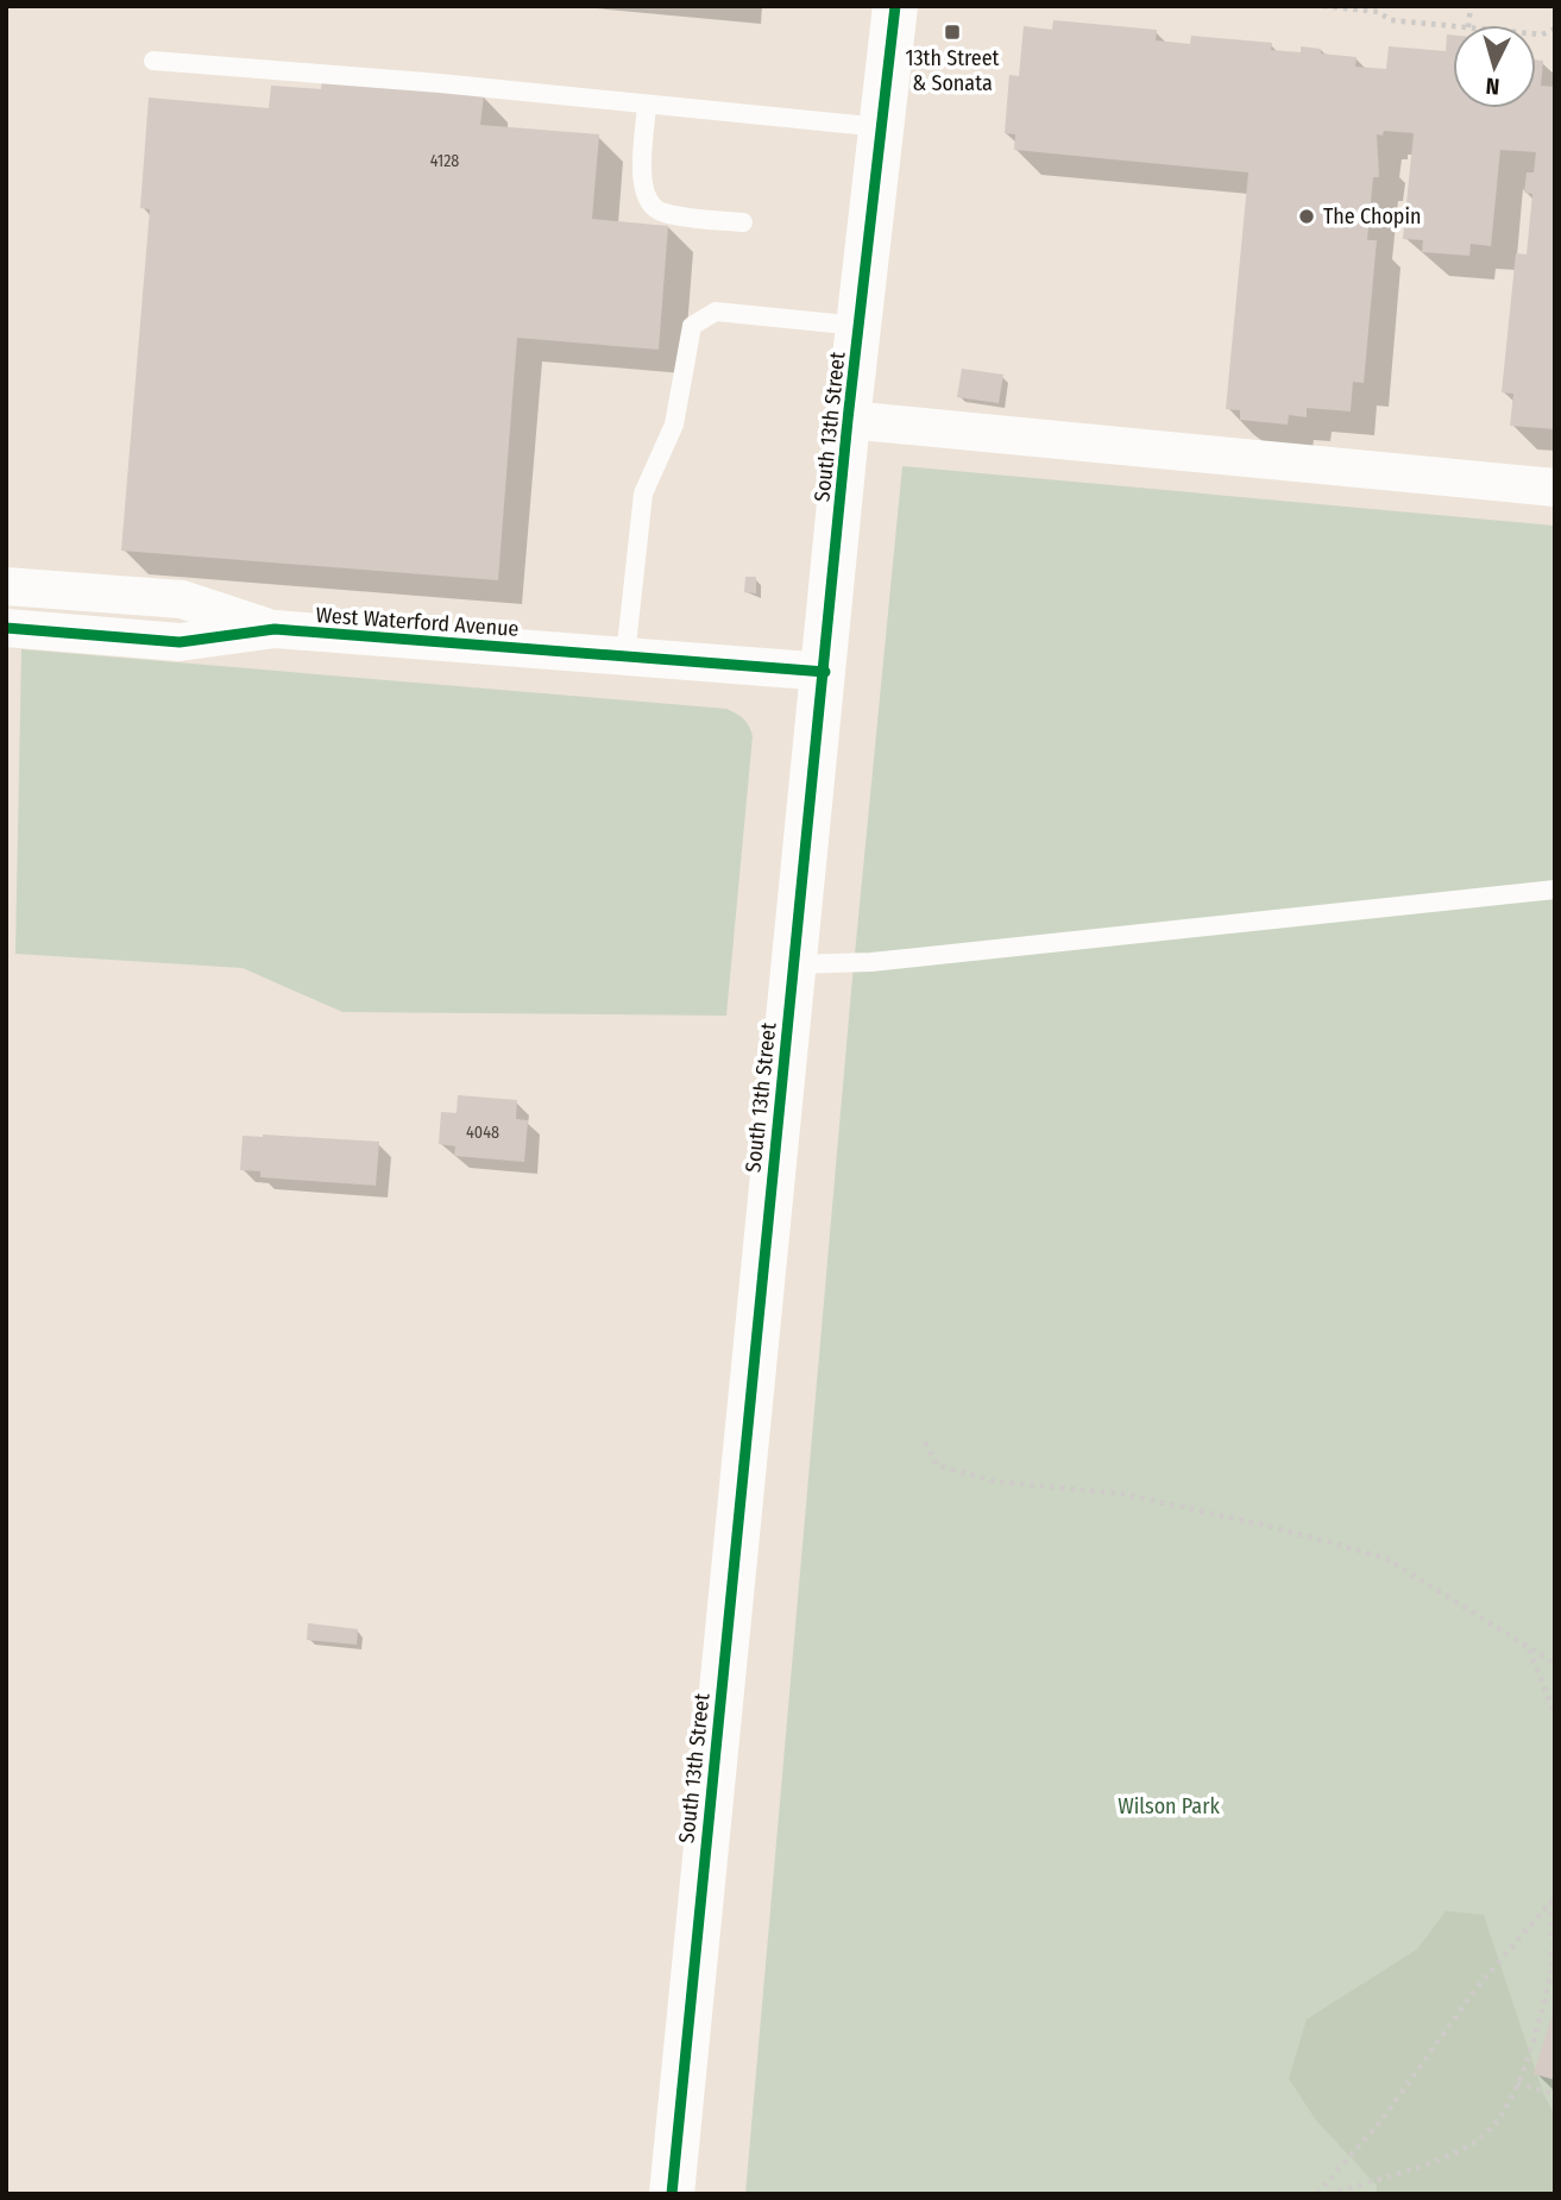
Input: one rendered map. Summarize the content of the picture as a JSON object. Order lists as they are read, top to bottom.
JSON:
{
  "streets": {
    "street": ["South 13th Street", "West Waterford Avenue"]
  },
  "crossings": [
    ["South 13th Street", "West Waterford Avenue"]
  ],
  "parks": ["Wilson Park"],
  "places": {
    "transit": ["13th Street & Sonata"],
    "other": ["The Chopin"]
  },
  "house_numbers": ["4128", "4048"],
  "north": "bottom"
}
